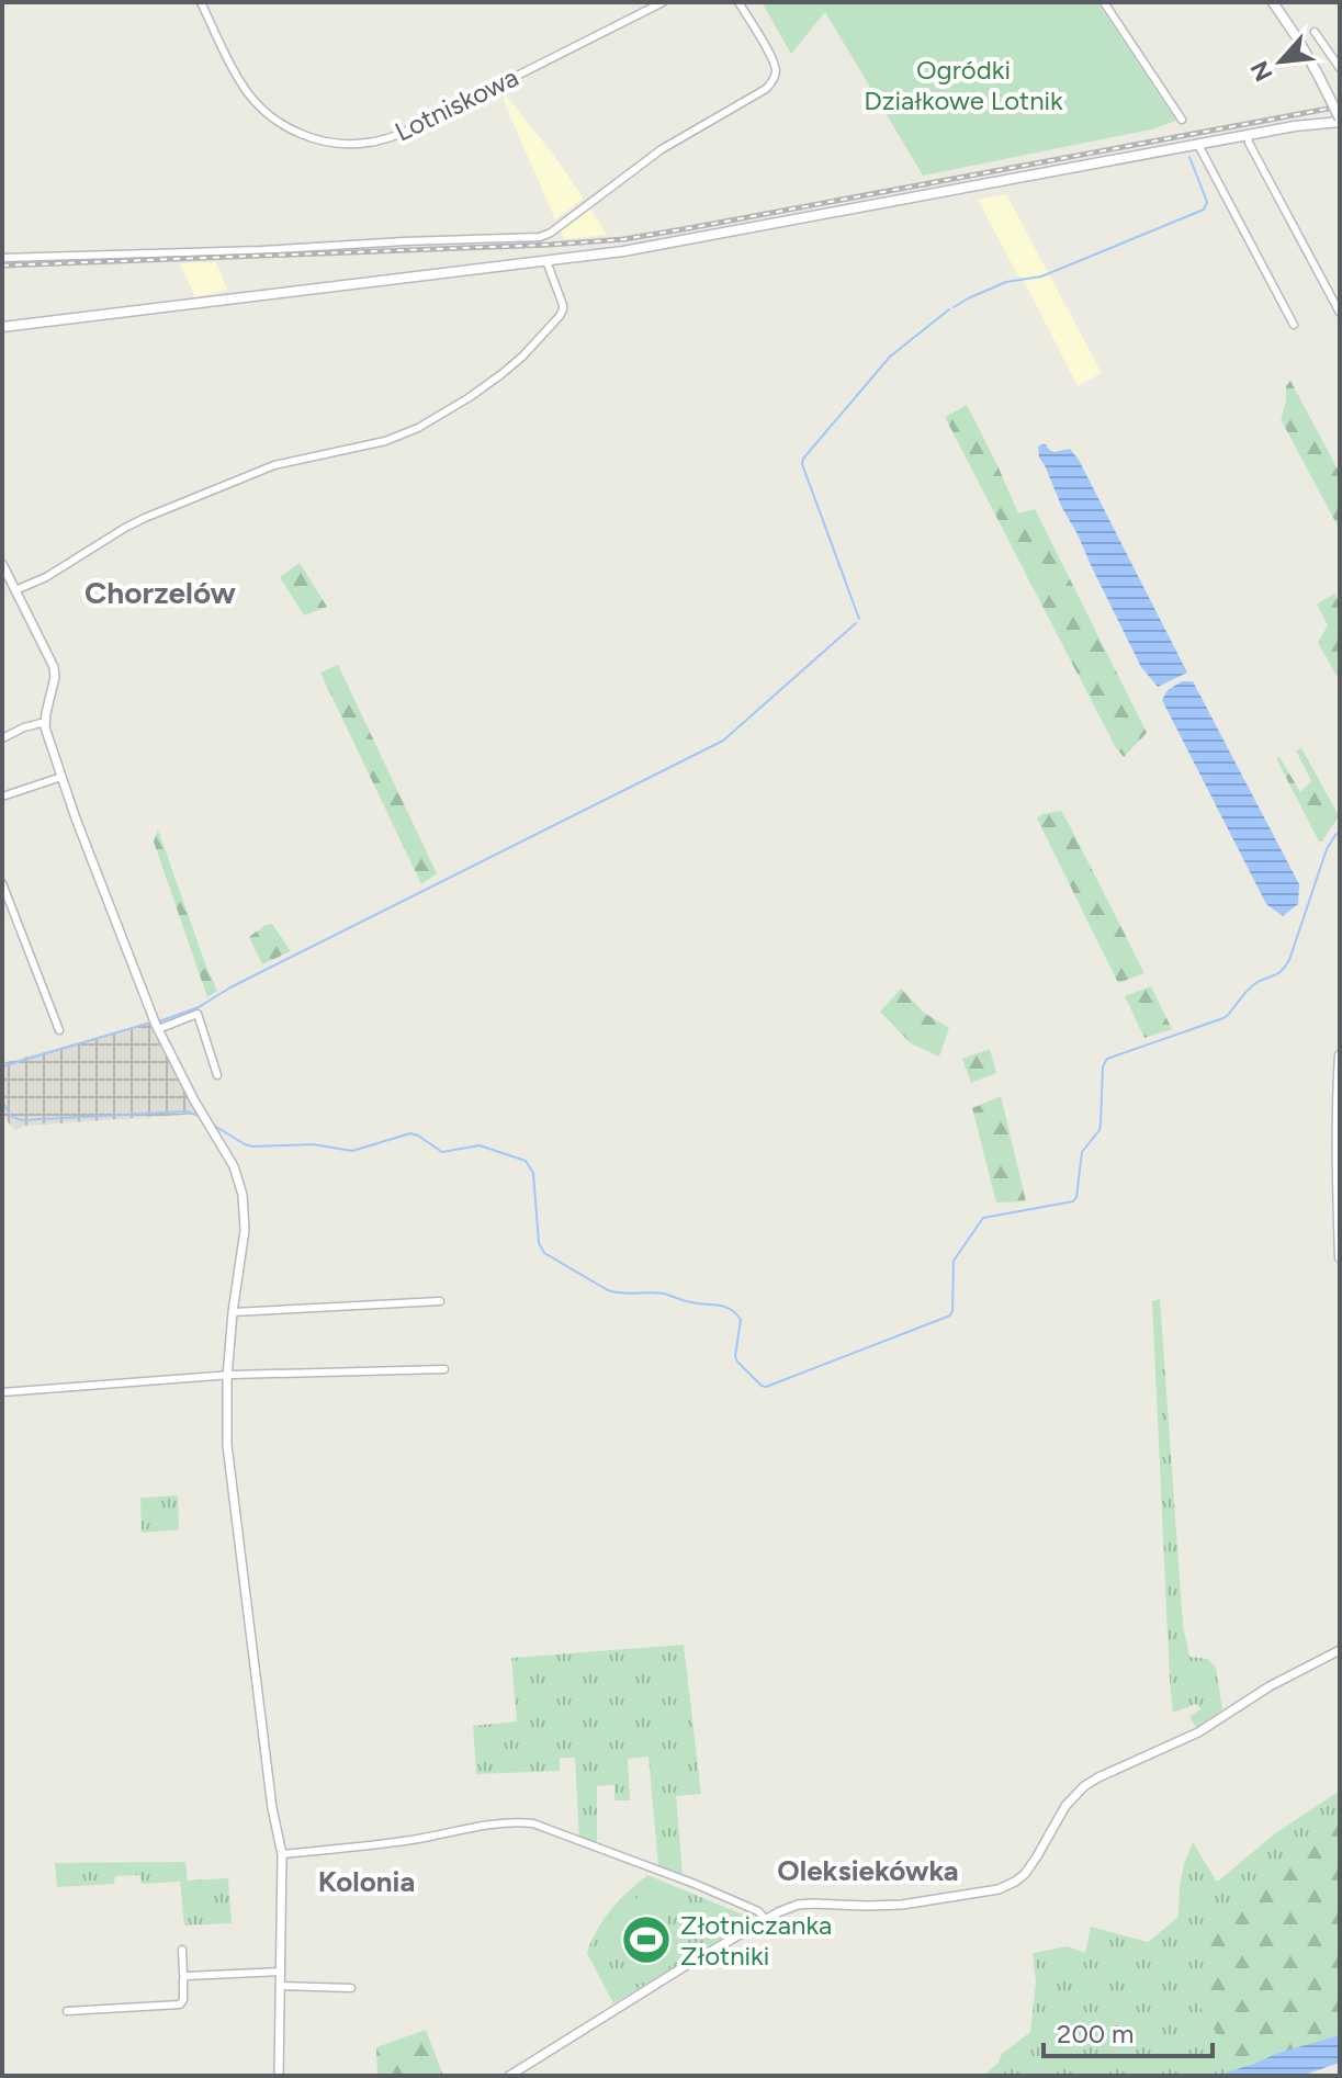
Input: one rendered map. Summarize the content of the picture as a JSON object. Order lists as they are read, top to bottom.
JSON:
{
  "streets": {
    "street": ["Lotniskowa"]
  },
  "districts": ["Chorzelów", "Oleksiekówka", "Kolonia"],
  "parks": ["Ogródki Działkowe Lotnik"],
  "places": {
    "sports": ["Złotniczanka Złotniki"]
  },
  "scale_bar": "200 m",
  "north": "bottom left"
}
